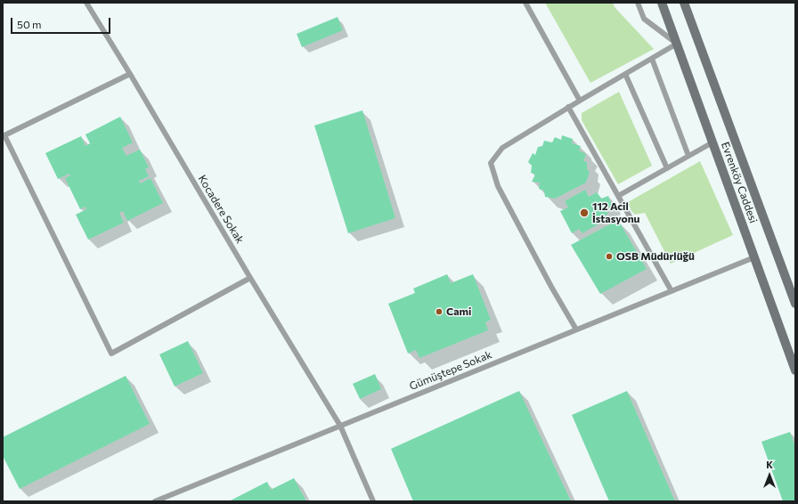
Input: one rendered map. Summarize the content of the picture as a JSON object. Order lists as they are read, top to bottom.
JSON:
{
  "streets": {
    "main road": ["Evrenköy Caddesi"],
    "lane": ["Kocadere Sokak", "Gümüştepe Sokak"]
  },
  "crossings": [
    ["Evrenköy Caddesi", "Gümüştepe Sokak"],
    ["Kocadere Sokak", "Gümüştepe Sokak"]
  ],
  "places": ["112 Acil İstasyonu", "OSB Müdürlüğü", "Cami"],
  "scale_bar": "50 m",
  "north": "top"
}
